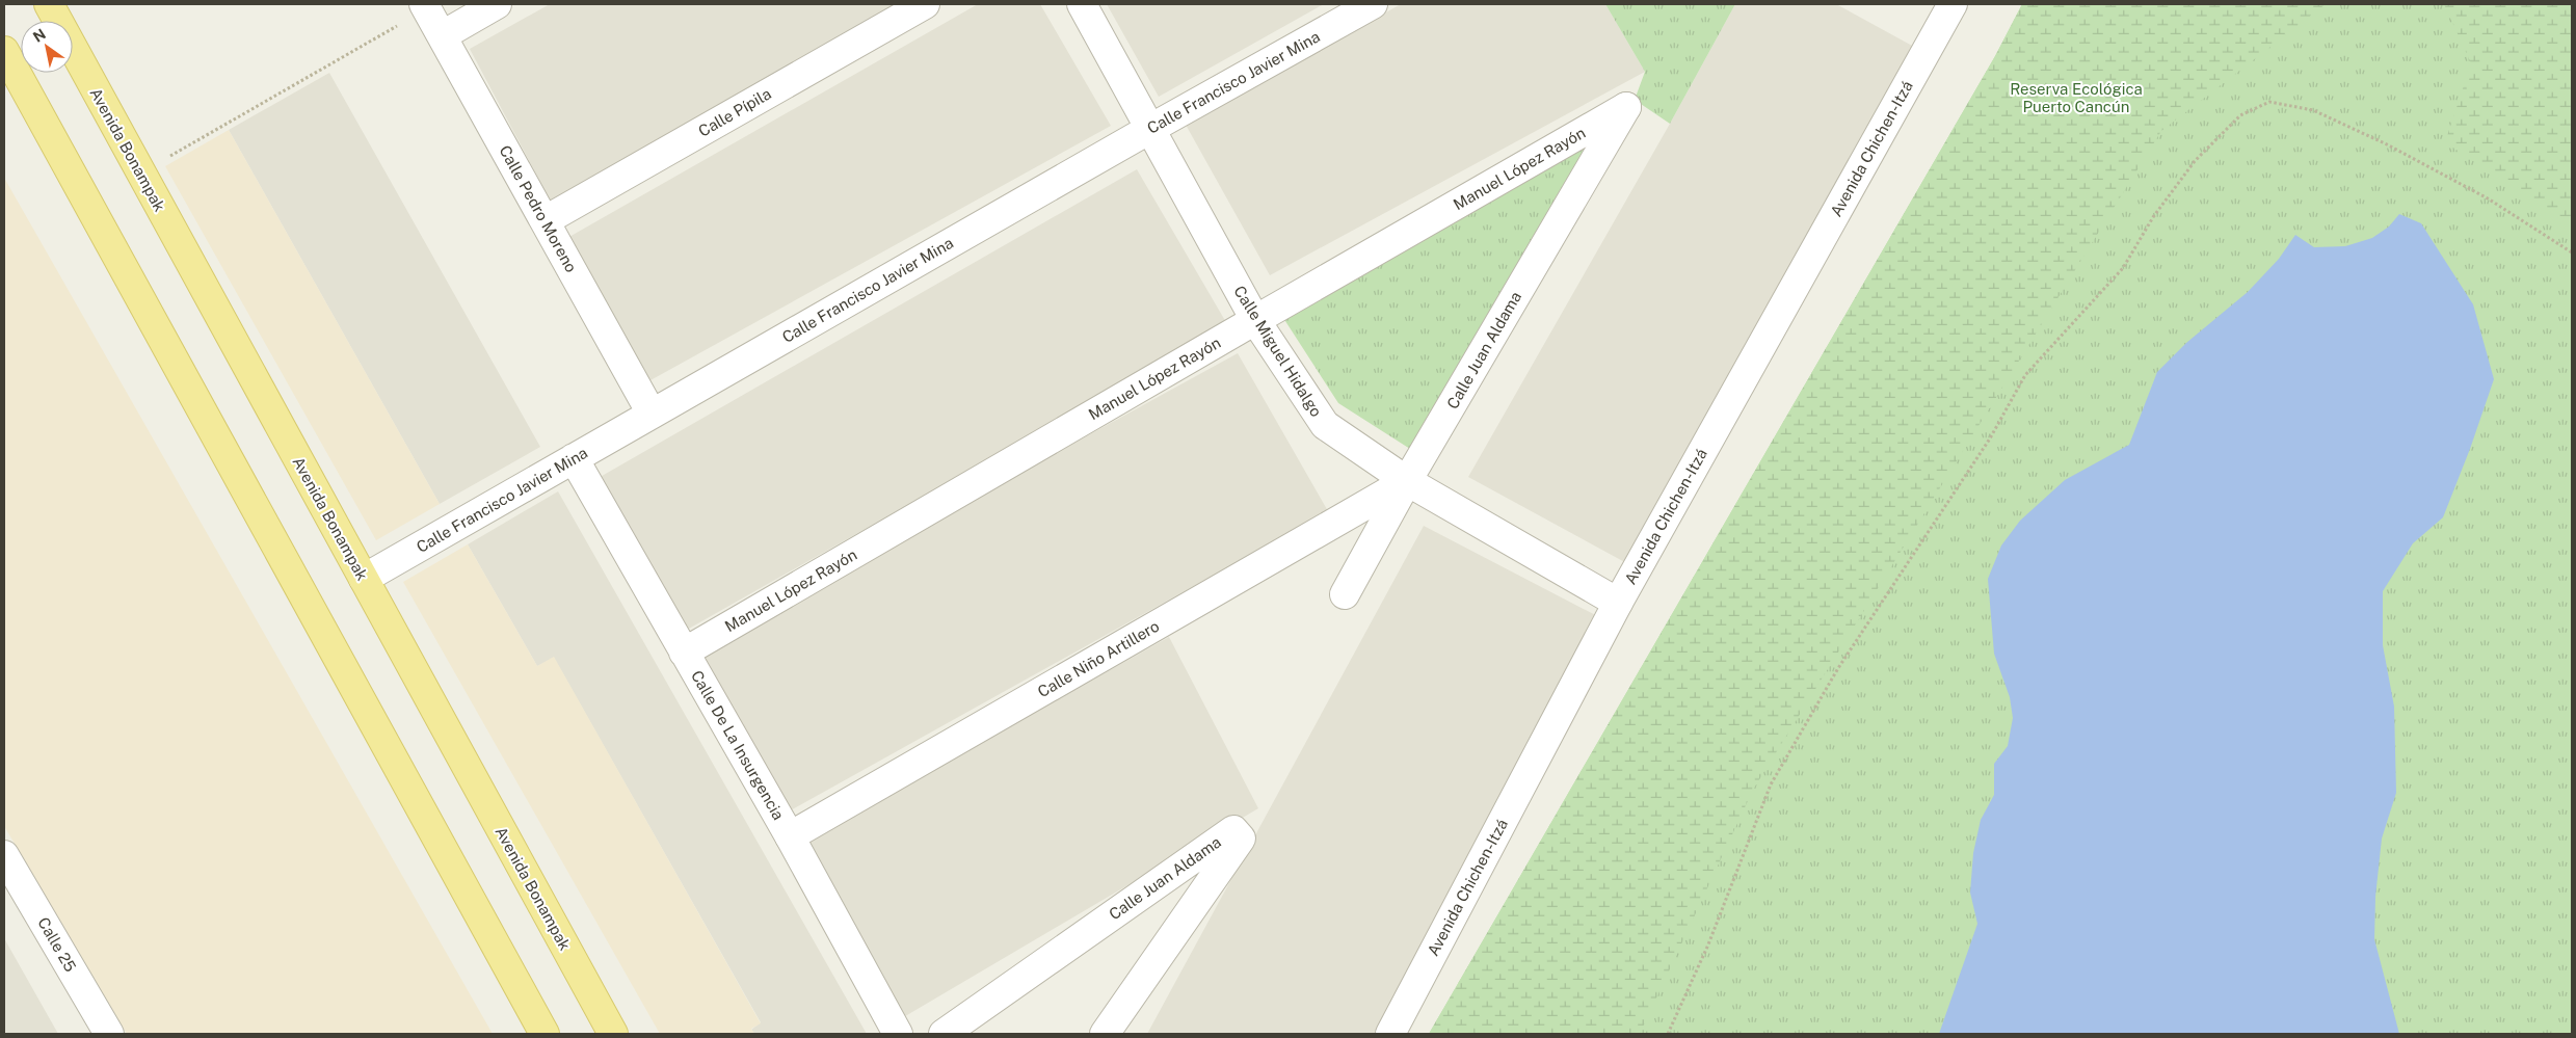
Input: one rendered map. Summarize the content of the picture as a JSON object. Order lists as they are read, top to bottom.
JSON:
{
  "streets": {
    "main road": ["Avenida Bonampak"],
    "street": [
      "Calle Francisco Javier Mina",
      "Calle Pípila",
      "Avenida Chichen-Itzá",
      "Manuel López Rayón",
      "Calle Pedro Moreno",
      "Calle Juan Aldama",
      "Calle Miguel Hidalgo",
      "Calle Niño Artillero",
      "Calle De La Insurgencia",
      "Calle 25"
    ]
  },
  "crossings": [
    ["Calle Francisco Javier Mina", "Avenida Bonampak"],
    ["Calle Francisco Javier Mina", "Calle Pedro Moreno"],
    ["Calle Francisco Javier Mina", "Calle Miguel Hidalgo"],
    ["Calle Francisco Javier Mina", "Calle De La Insurgencia"],
    ["Calle Pípila", "Calle Pedro Moreno"],
    ["Avenida Chichen-Itzá", "Calle Miguel Hidalgo"],
    ["Manuel López Rayón", "Calle Juan Aldama"],
    ["Manuel López Rayón", "Calle Miguel Hidalgo"],
    ["Manuel López Rayón", "Calle De La Insurgencia"],
    ["Calle Juan Aldama", "Calle Miguel Hidalgo"],
    ["Calle Juan Aldama", "Calle Niño Artillero"],
    ["Calle Miguel Hidalgo", "Calle Niño Artillero"],
    ["Calle Niño Artillero", "Calle De La Insurgencia"]
  ],
  "parks": ["Reserva Ecológica Puerto Cancún"],
  "north": "top left"
}
